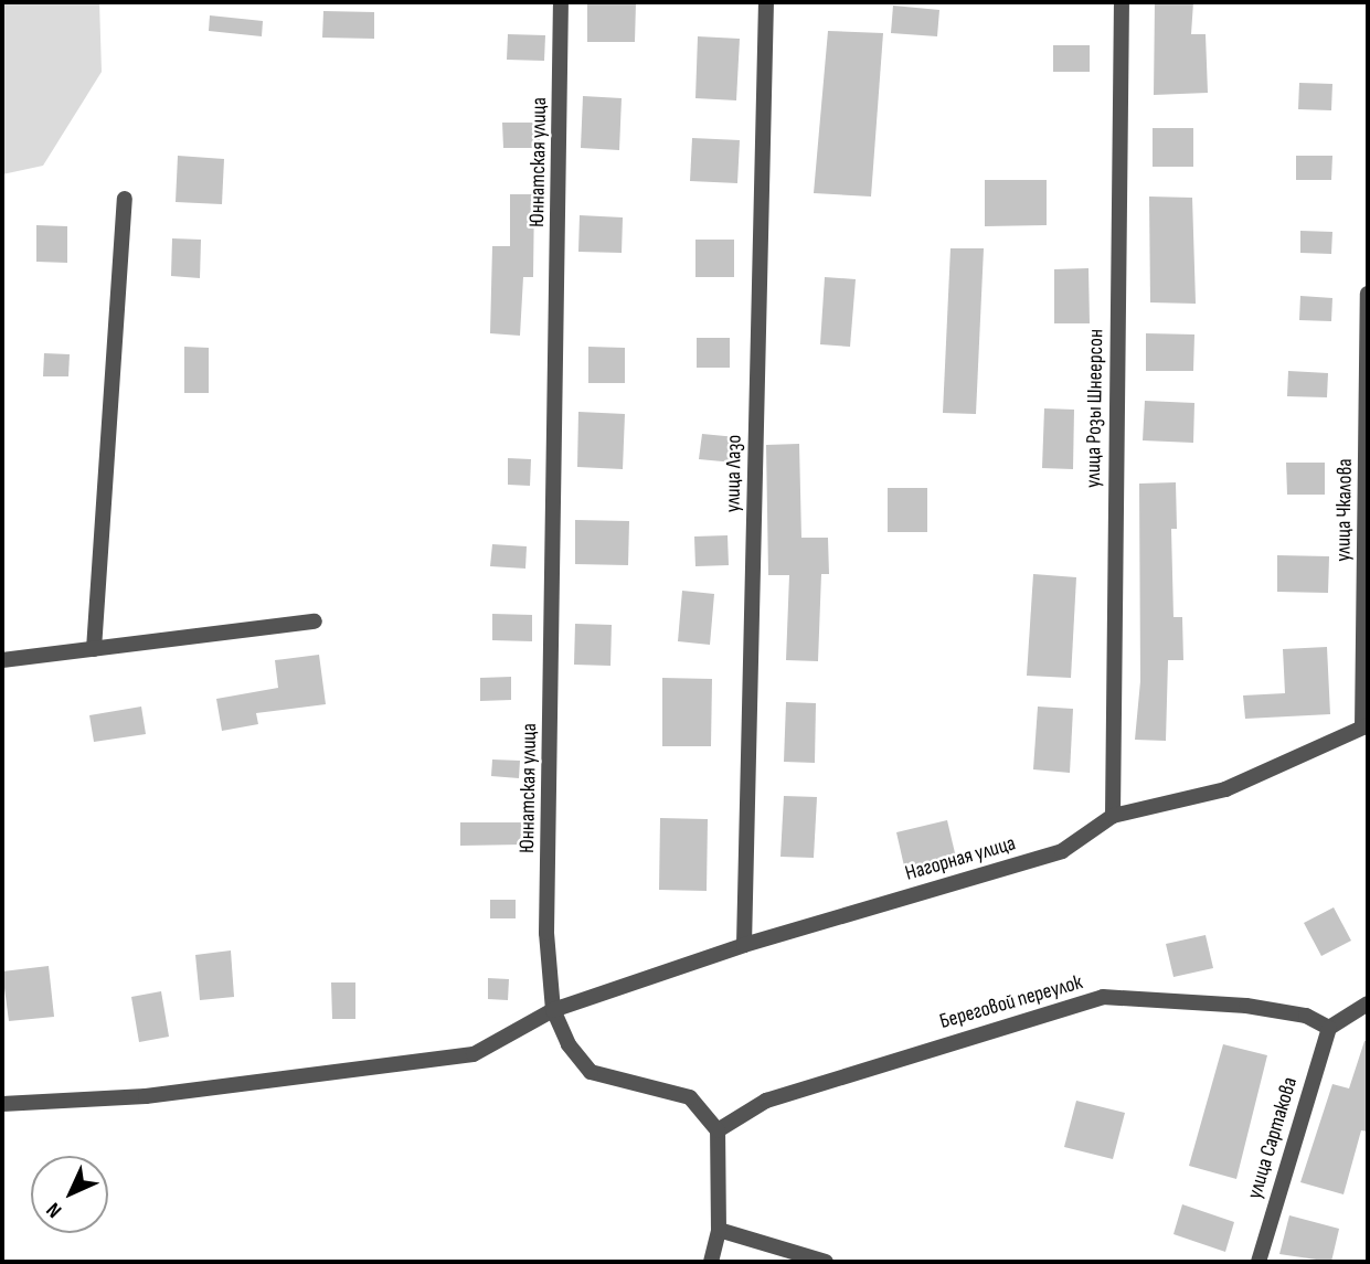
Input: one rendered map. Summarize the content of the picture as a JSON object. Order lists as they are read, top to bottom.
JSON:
{
  "streets": {
    "street": [
      "Юннатская улица",
      "улица Розы Шнеерсон",
      "улица Лазо",
      "улица Чкалова",
      "Нагорная улица",
      "Береговой переулок",
      "улица Сартакова"
    ]
  },
  "crossings": [
    ["Юннатская улица", "Нагорная улица"],
    ["улица Розы Шнеерсон", "Нагорная улица"],
    ["улица Лазо", "Нагорная улица"],
    ["улица Чкалова", "Нагорная улица"],
    ["Береговой переулок", "улица Сартакова"]
  ],
  "north": "bottom left"
}
